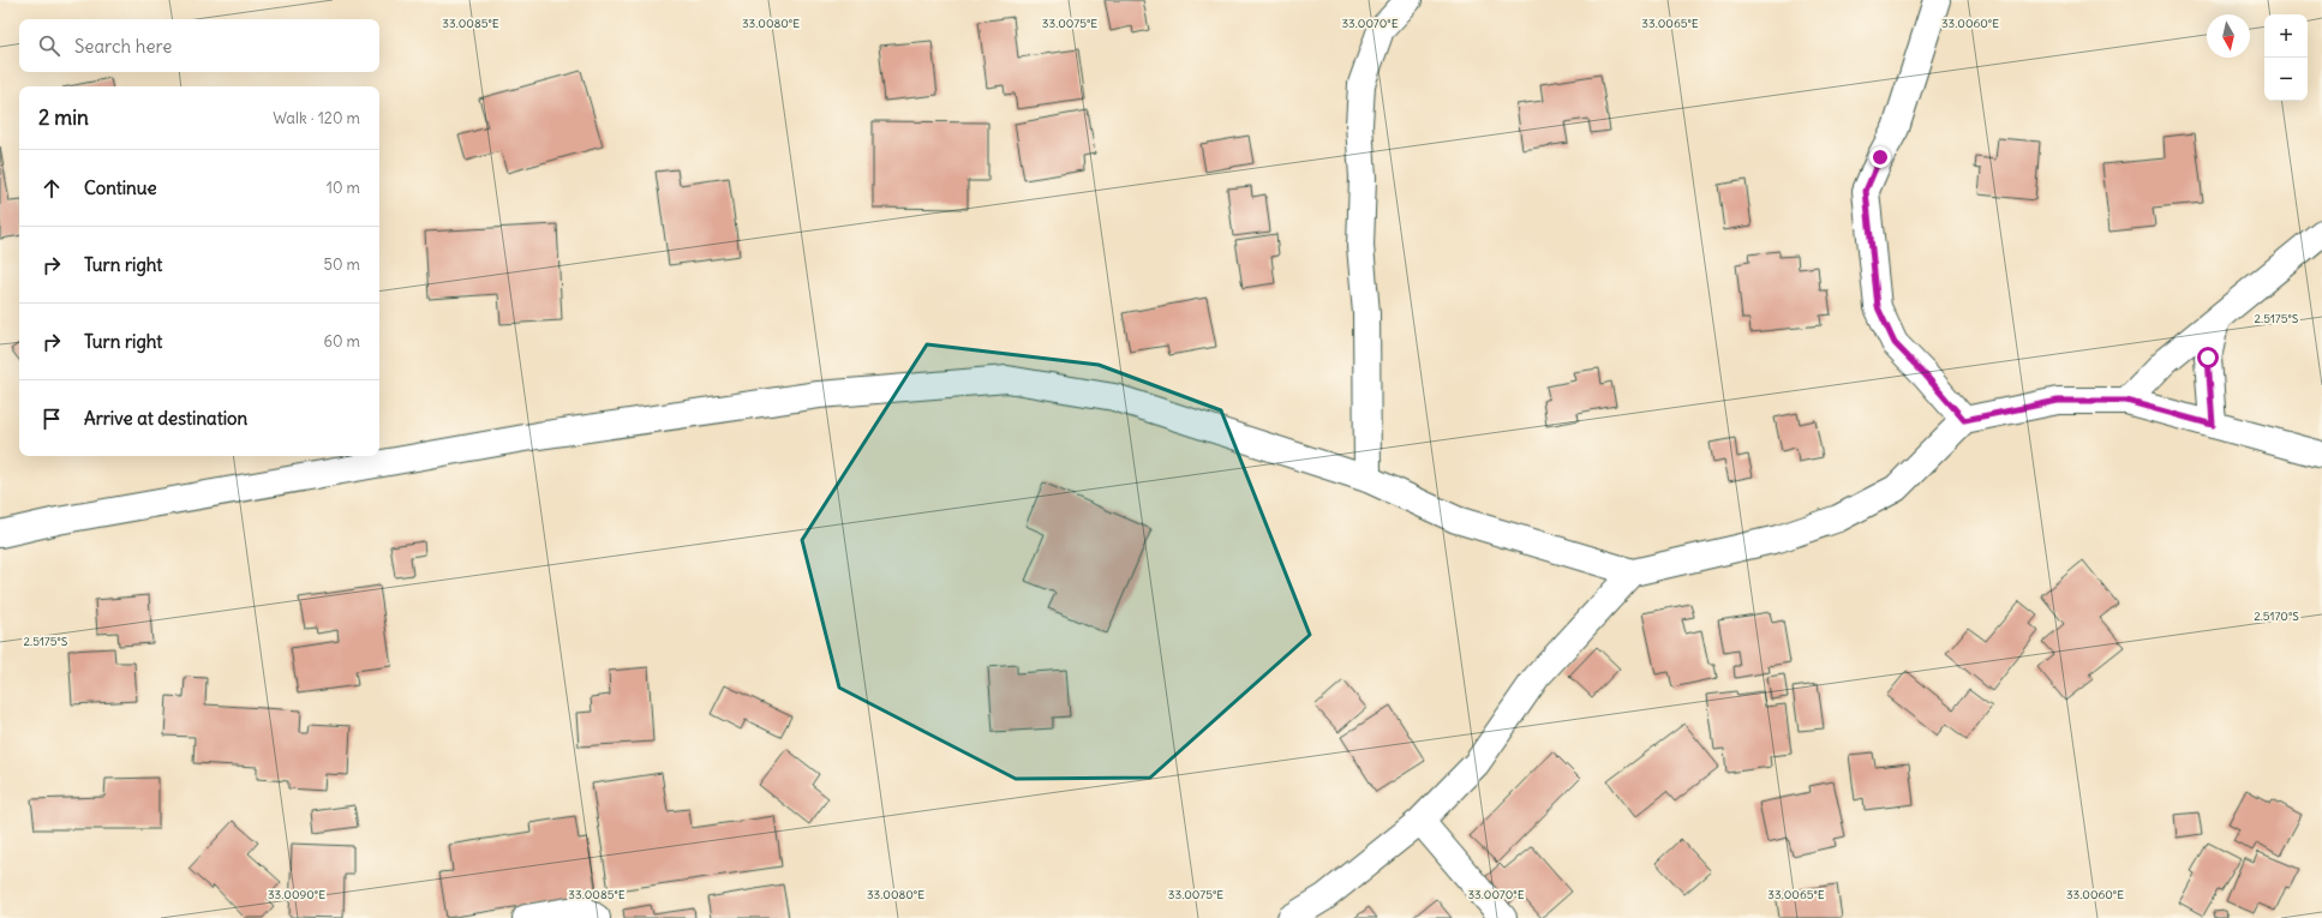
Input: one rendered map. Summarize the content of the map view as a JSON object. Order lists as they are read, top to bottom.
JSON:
{
  "north": "bottom",
  "page": {
    "map_buttons": ["+", "−"],
    "search": "Search here",
    "heading": ["2 min", "Walk · 120 m"],
    "list": [
      ["Continue", "10 m"],
      ["Turn right", "50 m"],
      ["Turn right", "60 m"],
      "Arrive at destination"
    ]
  },
  "coordinates": [
    "33.0085°E",
    "33.0080°E",
    "33.0075°E",
    "33.0070°E",
    "33.0065°E",
    "33.0060°E",
    "2.5175°S",
    "2.5170°S",
    "33.0090°E"
  ]
}
